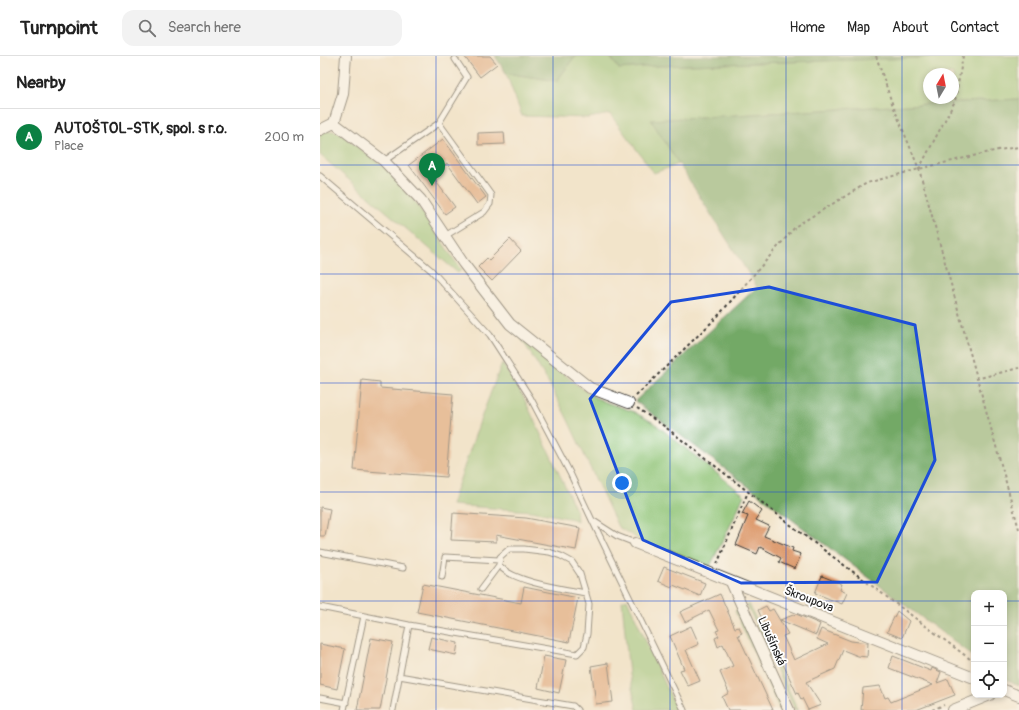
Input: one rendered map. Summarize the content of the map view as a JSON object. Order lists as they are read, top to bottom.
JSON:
{
  "streets": {
    "street": ["Škroupova", "Libušínská"]
  },
  "crossings": [
    ["Škroupova", "Libušínská"]
  ],
  "north": "top",
  "page": {
    "header": "Turnpoint",
    "search": "Search here",
    "nav": [
      "Home",
      "Map",
      "About",
      "Contact"
    ],
    "heading": "Nearby",
    "list": [
      {
        "mark": "A",
        "name": "AUTOŠTOL-STK, spol. s r.o.",
        "note": "Place",
        "value": "200 m"
      }
    ],
    "pins": "A",
    "map_buttons": ["+", "−"]
  }
}
